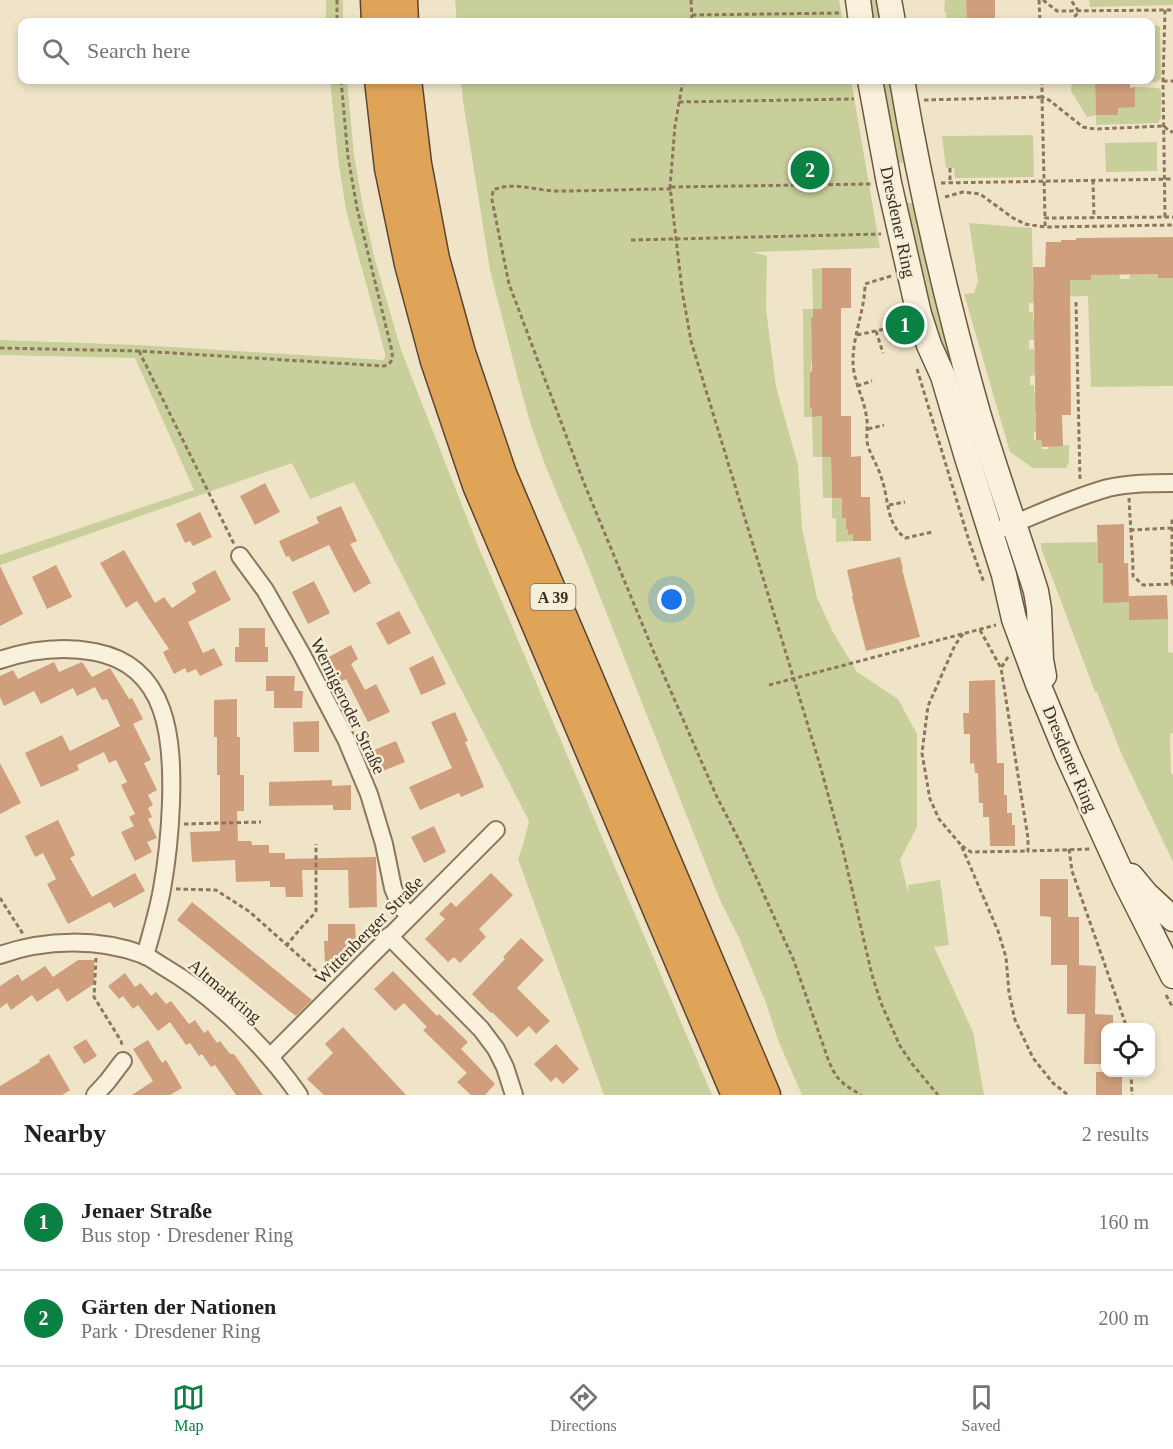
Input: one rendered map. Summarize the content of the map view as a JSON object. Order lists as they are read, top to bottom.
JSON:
{
  "streets": {
    "highway": ["A 39"],
    "street": [
      "Dresdener Ring",
      "Wernigeroder Straße",
      "Wittenberger Straße",
      "Altmarkring"
    ]
  },
  "crossings": [
    ["Wernigeroder Straße", "Wittenberger Straße"],
    ["Wittenberger Straße", "Altmarkring"]
  ],
  "page": {
    "search": "Search here",
    "pins": ["2", "1"],
    "heading": ["Nearby", "2 results"],
    "list": [
      {
        "mark": "1",
        "name": "Jenaer Straße",
        "note": "Bus stop · Dresdener Ring",
        "value": "160 m"
      },
      {
        "mark": "2",
        "name": "Gärten der Nationen",
        "note": "Park · Dresdener Ring",
        "value": "200 m"
      }
    ],
    "nav": ["Map", "Directions", "Saved"]
  }
}
